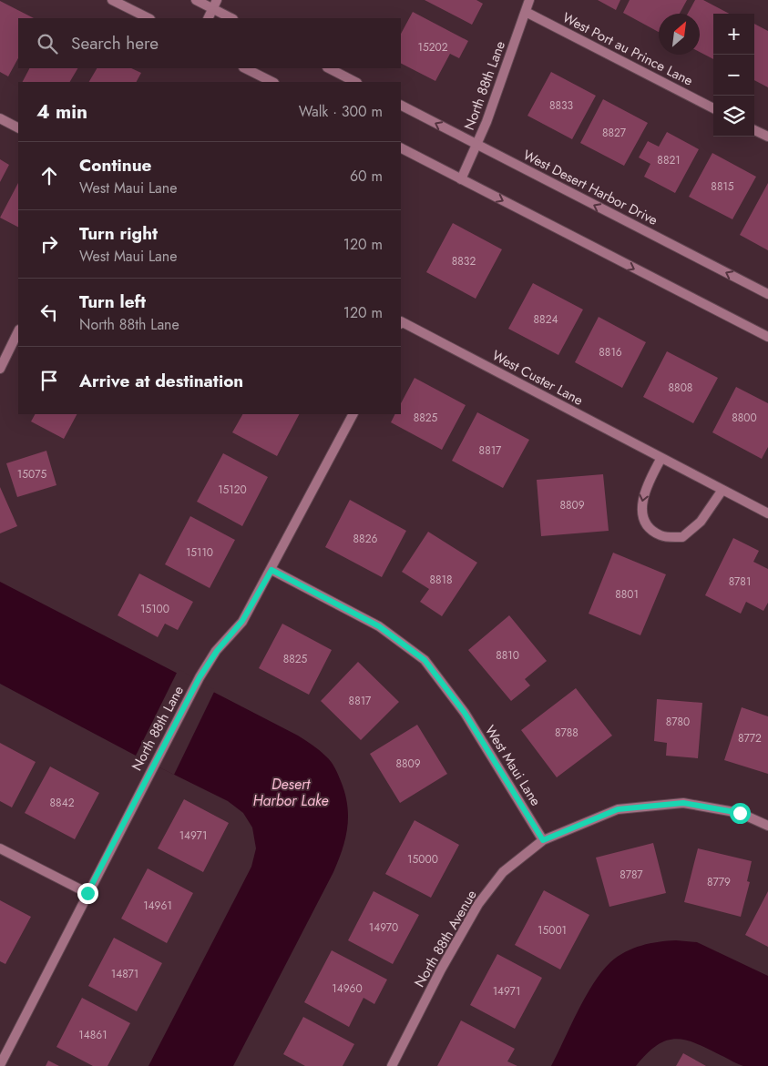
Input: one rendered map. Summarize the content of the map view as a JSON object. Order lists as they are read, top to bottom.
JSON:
{
  "streets": {
    "street": [
      "West Port au Prince Lane",
      "North 88th Lane",
      "West Desert Harbor Drive",
      "West Custer Lane",
      "West Maui Lane",
      "North 88th Avenue"
    ]
  },
  "crossings": [
    ["West Port au Prince Lane", "North 88th Lane"],
    ["North 88th Lane", "West Desert Harbor Drive"],
    ["North 88th Lane", "West Maui Lane"],
    ["West Maui Lane", "North 88th Avenue"]
  ],
  "water": ["Desert Harbor Lake"],
  "house_numbers": [
    "15202",
    "8833",
    "8827",
    "8821",
    "8815",
    "8832",
    "8824",
    "8816",
    "8808",
    "8825",
    "8800",
    "8817",
    "15075",
    "15120",
    "8809",
    "8826",
    "15110",
    "8818",
    "8781",
    "8801",
    "15100",
    "8810",
    "8825",
    "8817",
    "8780",
    "8788",
    "8772",
    "8809",
    "8842",
    "14971",
    "15000",
    "8787",
    "8779",
    "14961",
    "14970",
    "15001",
    "14871",
    "14960",
    "14971",
    "14861"
  ],
  "north": "top right",
  "page": {
    "map_buttons": ["+", "−"],
    "search": "Search here",
    "heading": ["4 min", "Walk · 300 m"],
    "list": [
      ["Continue", "West Maui Lane", "60 m"],
      ["Turn right", "West Maui Lane", "120 m"],
      ["Turn left", "North 88th Lane", "120 m"],
      "Arrive at destination"
    ]
  }
}
